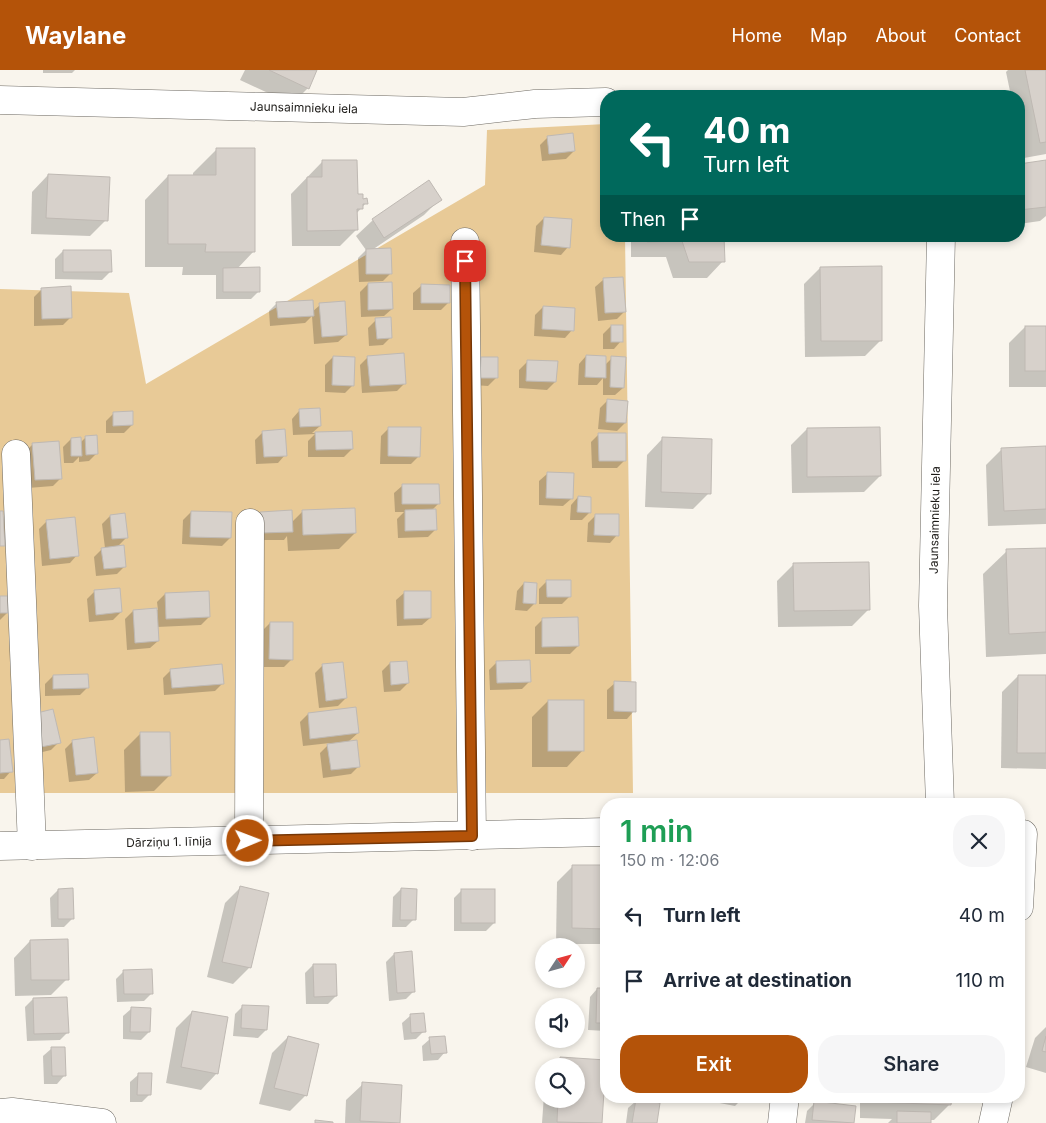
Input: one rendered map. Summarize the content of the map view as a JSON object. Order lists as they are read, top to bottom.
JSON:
{
  "streets": {
    "street": ["Jaunsaimnieku iela", "Dārziņu 1. līnija"]
  },
  "north": "top right",
  "page": {
    "header": "Waylane",
    "nav": [
      "Home",
      "Map",
      "About",
      "Contact"
    ],
    "turn": ["40 m", "Turn left"],
    "then": "Then",
    "heading": ["1 min", "150 m · 12:06"],
    "list": [
      {
        "name": "Turn left",
        "value": "40 m"
      },
      {
        "name": "Arrive at destination",
        "value": "110 m"
      }
    ],
    "buttons": ["Exit", "Share"]
  }
}
